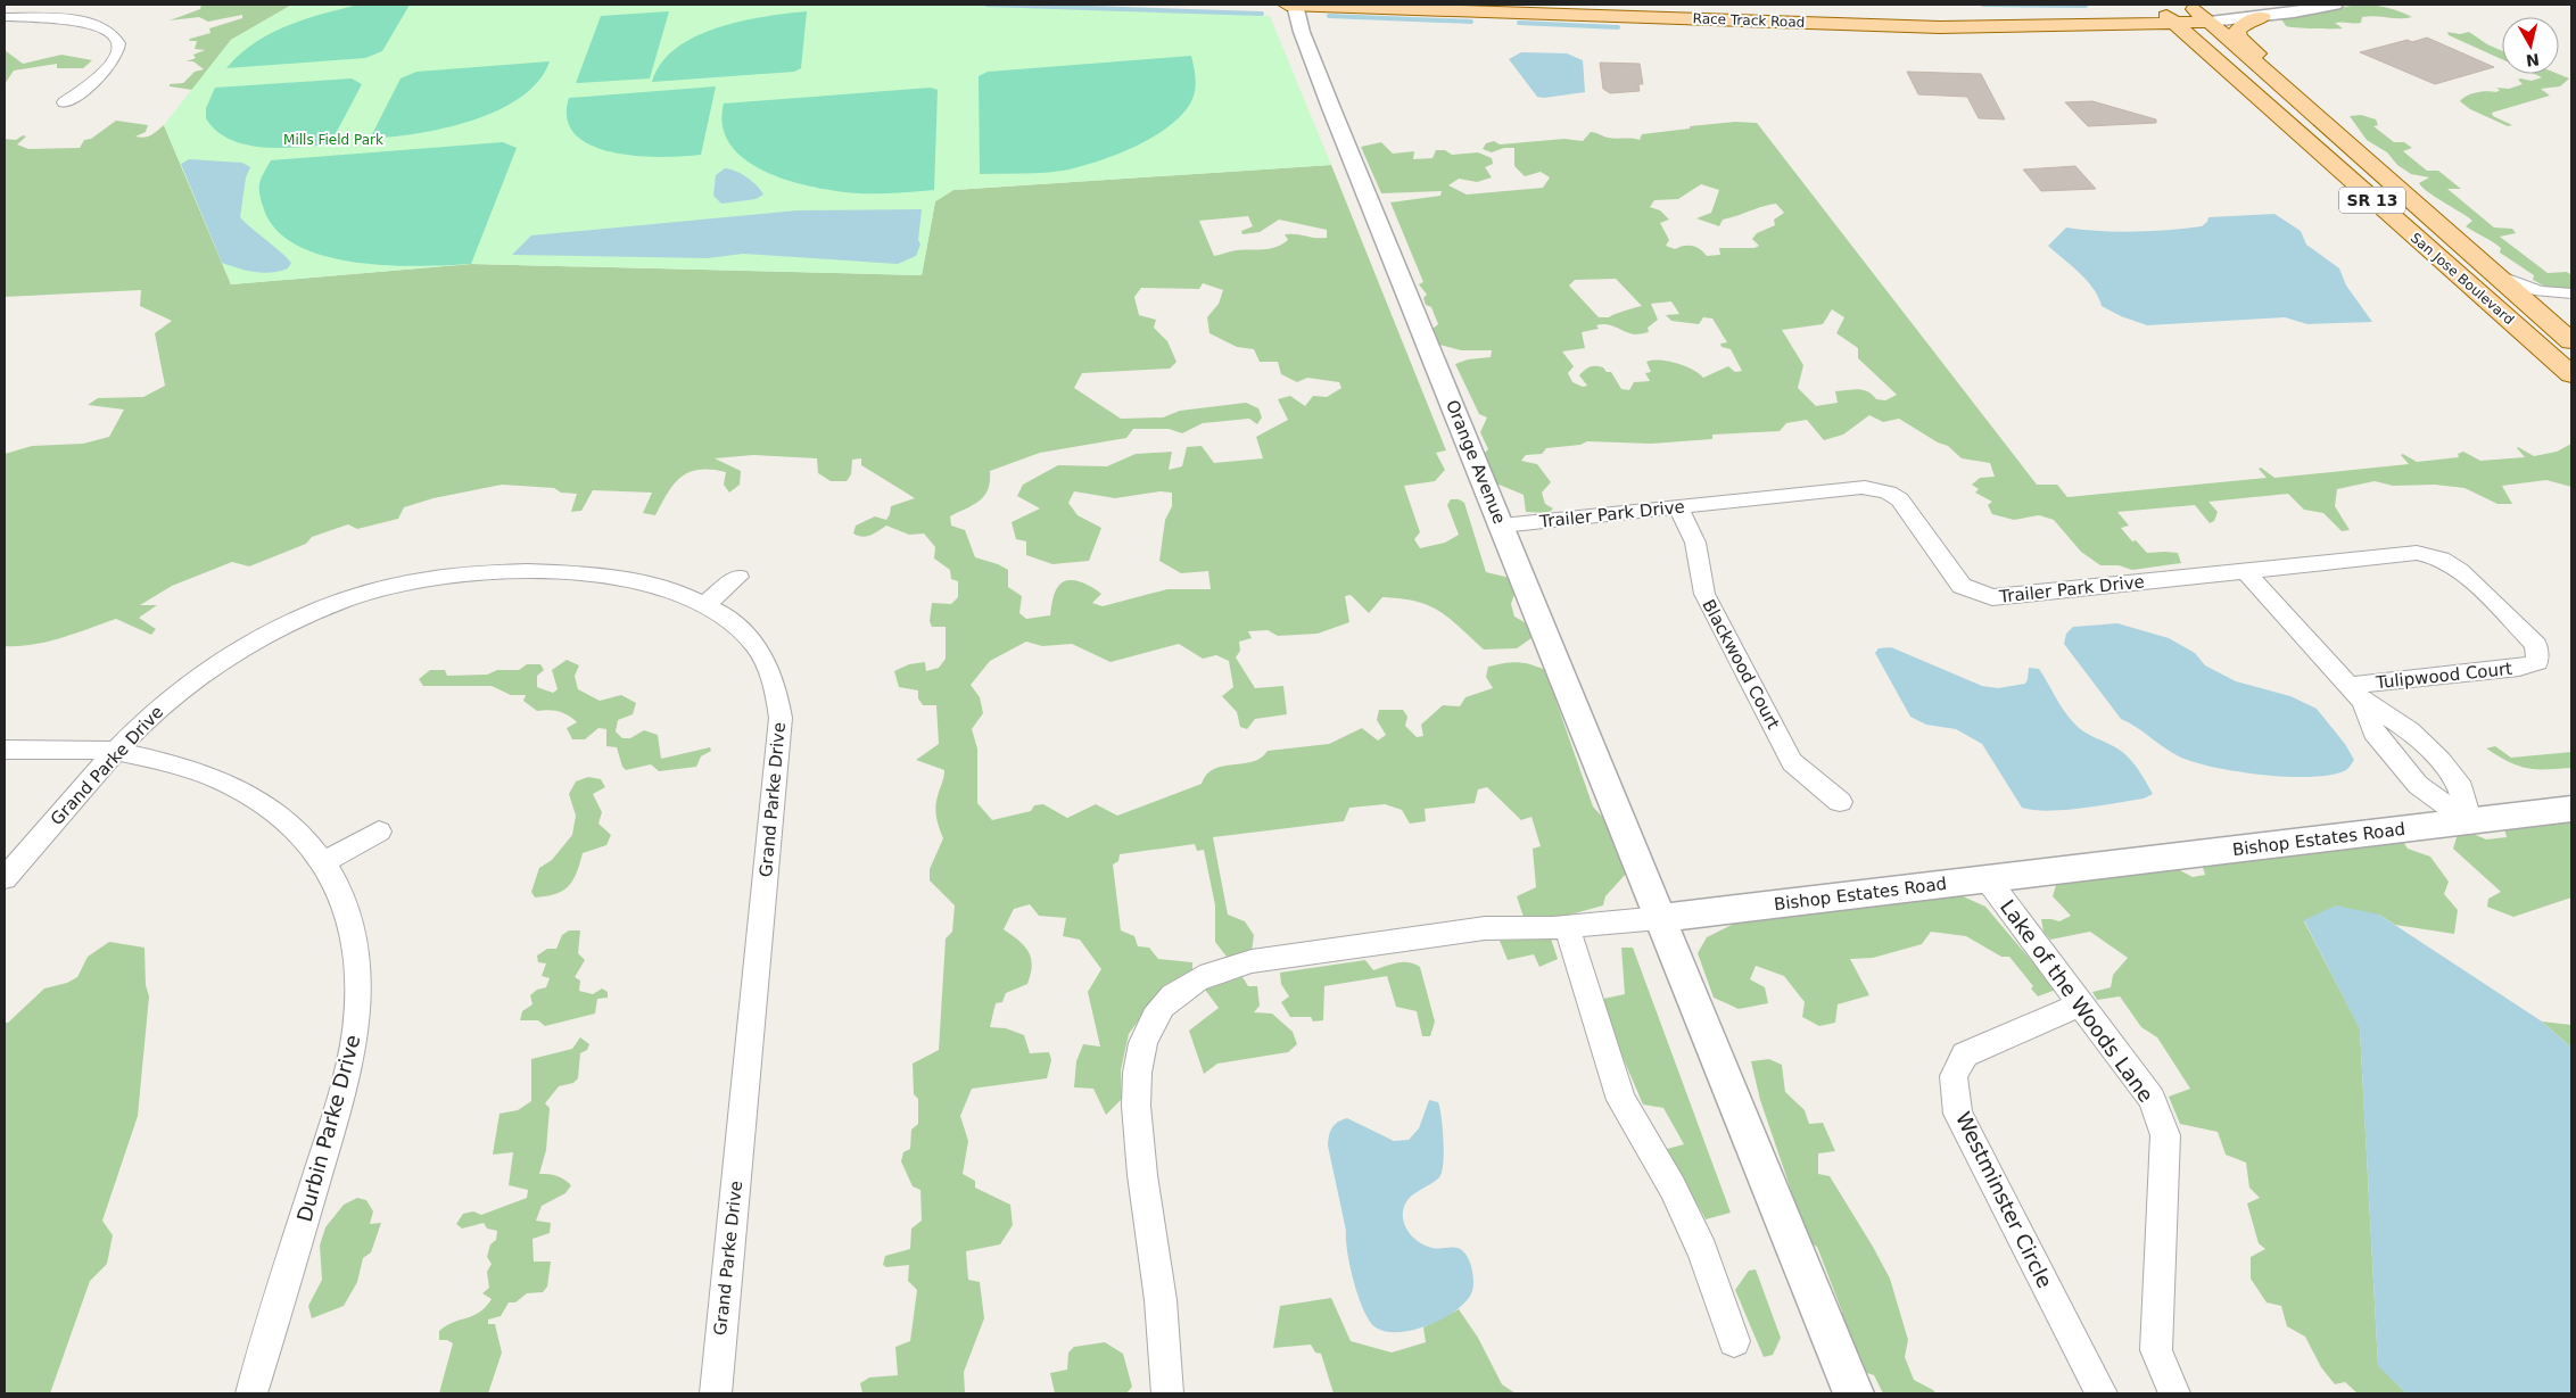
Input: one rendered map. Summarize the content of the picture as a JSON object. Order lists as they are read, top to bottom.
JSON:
{
  "streets": {
    "main road": ["Race Track Road", "SR 13", "San Jose Boulevard"],
    "street": [
      "Orange Avenue",
      "Trailer Park Drive",
      "Blackwood Court",
      "Tulipwood Court",
      "Grand Parke Drive",
      "Bishop Estates Road",
      "Lake of the Woods Lane",
      "Durbin Parke Drive",
      "Westminster Circle"
    ]
  },
  "crossings": [
    ["Race Track Road", "San Jose Boulevard"],
    ["Race Track Road", "Orange Avenue"],
    ["Orange Avenue", "Trailer Park Drive"],
    ["Orange Avenue", "Bishop Estates Road"],
    ["Trailer Park Drive", "Blackwood Court"],
    ["Trailer Park Drive", "Tulipwood Court"],
    ["Grand Parke Drive", "Durbin Parke Drive"],
    ["Bishop Estates Road", "Lake of the Woods Lane"],
    ["Lake of the Woods Lane", "Westminster Circle"]
  ],
  "parks": ["Mills Field Park"],
  "north": "bottom"
}
